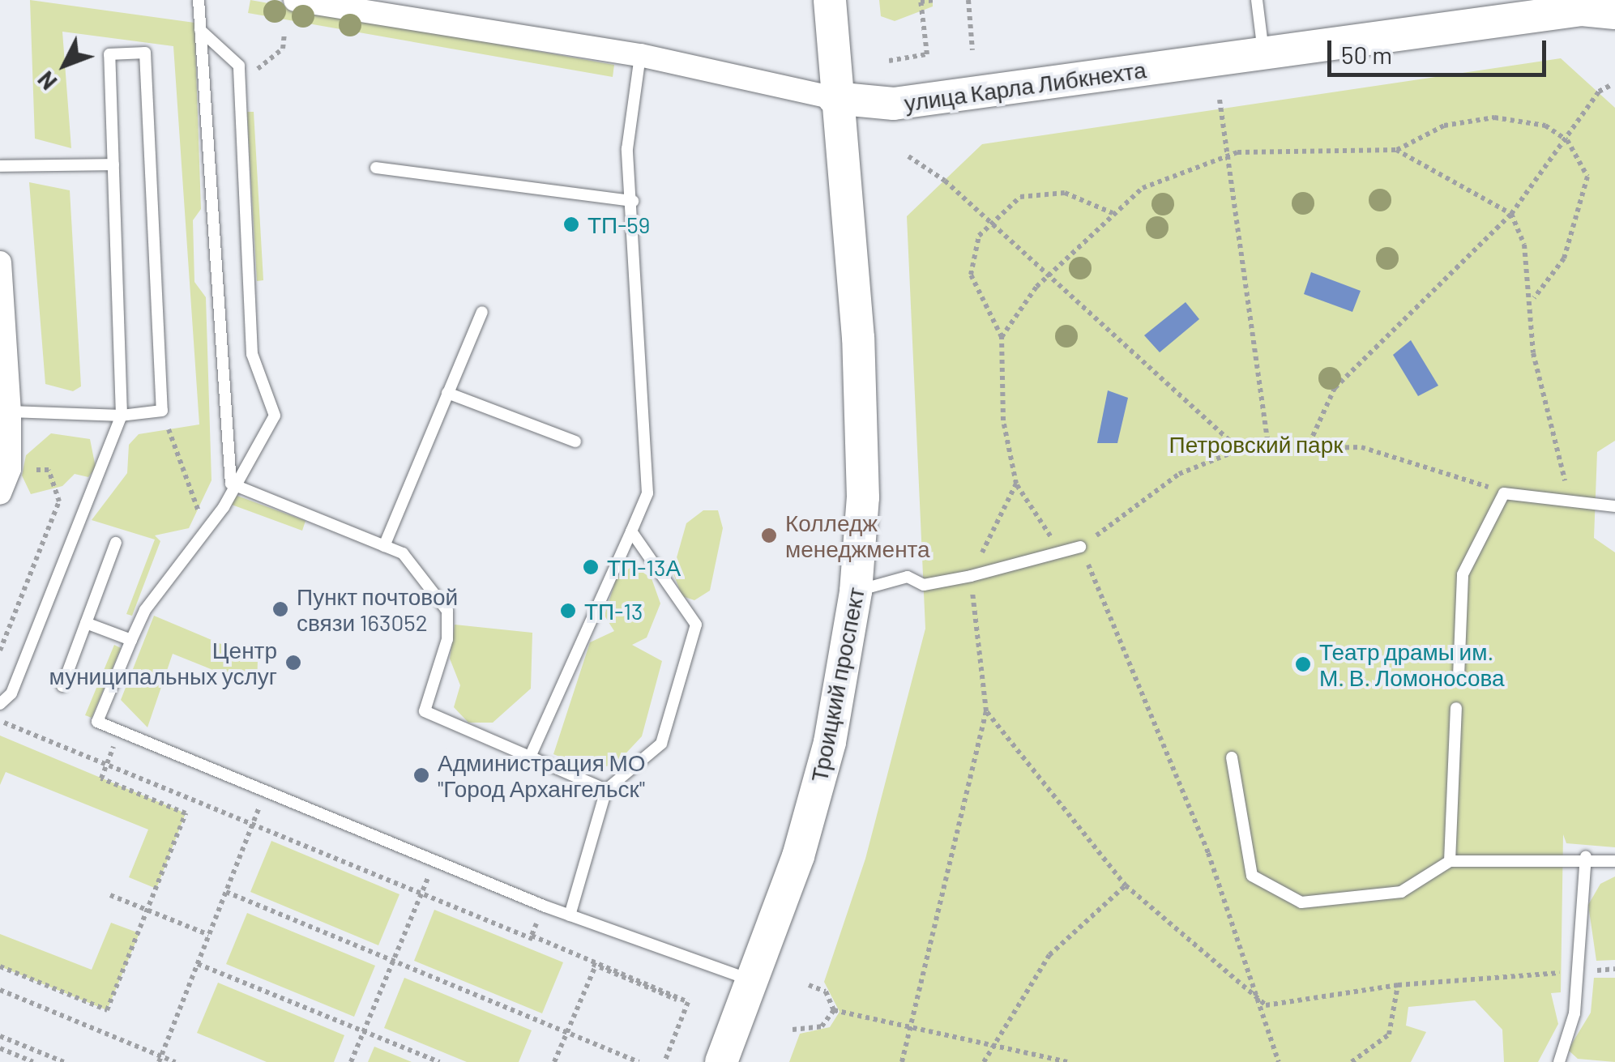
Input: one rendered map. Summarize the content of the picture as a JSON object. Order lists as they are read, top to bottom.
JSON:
{
  "streets": {
    "main road": ["улица Карла Либкнехта", "Троицкий проспект"]
  },
  "crossings": [
    ["улица Карла Либкнехта", "Троицкий проспект"]
  ],
  "parks": ["Петровский парк"],
  "places": [
    "ТП-59",
    "Колледж менеджмента",
    "ТП-13А",
    "Пункт почтовой связи 163052",
    "ТП-13",
    "Центр муниципальных услуг",
    "Театр драмы им. М. В. Ломоносова",
    "Администрация МО \"Город Архангельск\""
  ],
  "scale_bar": "50 m",
  "north": "bottom left"
}
